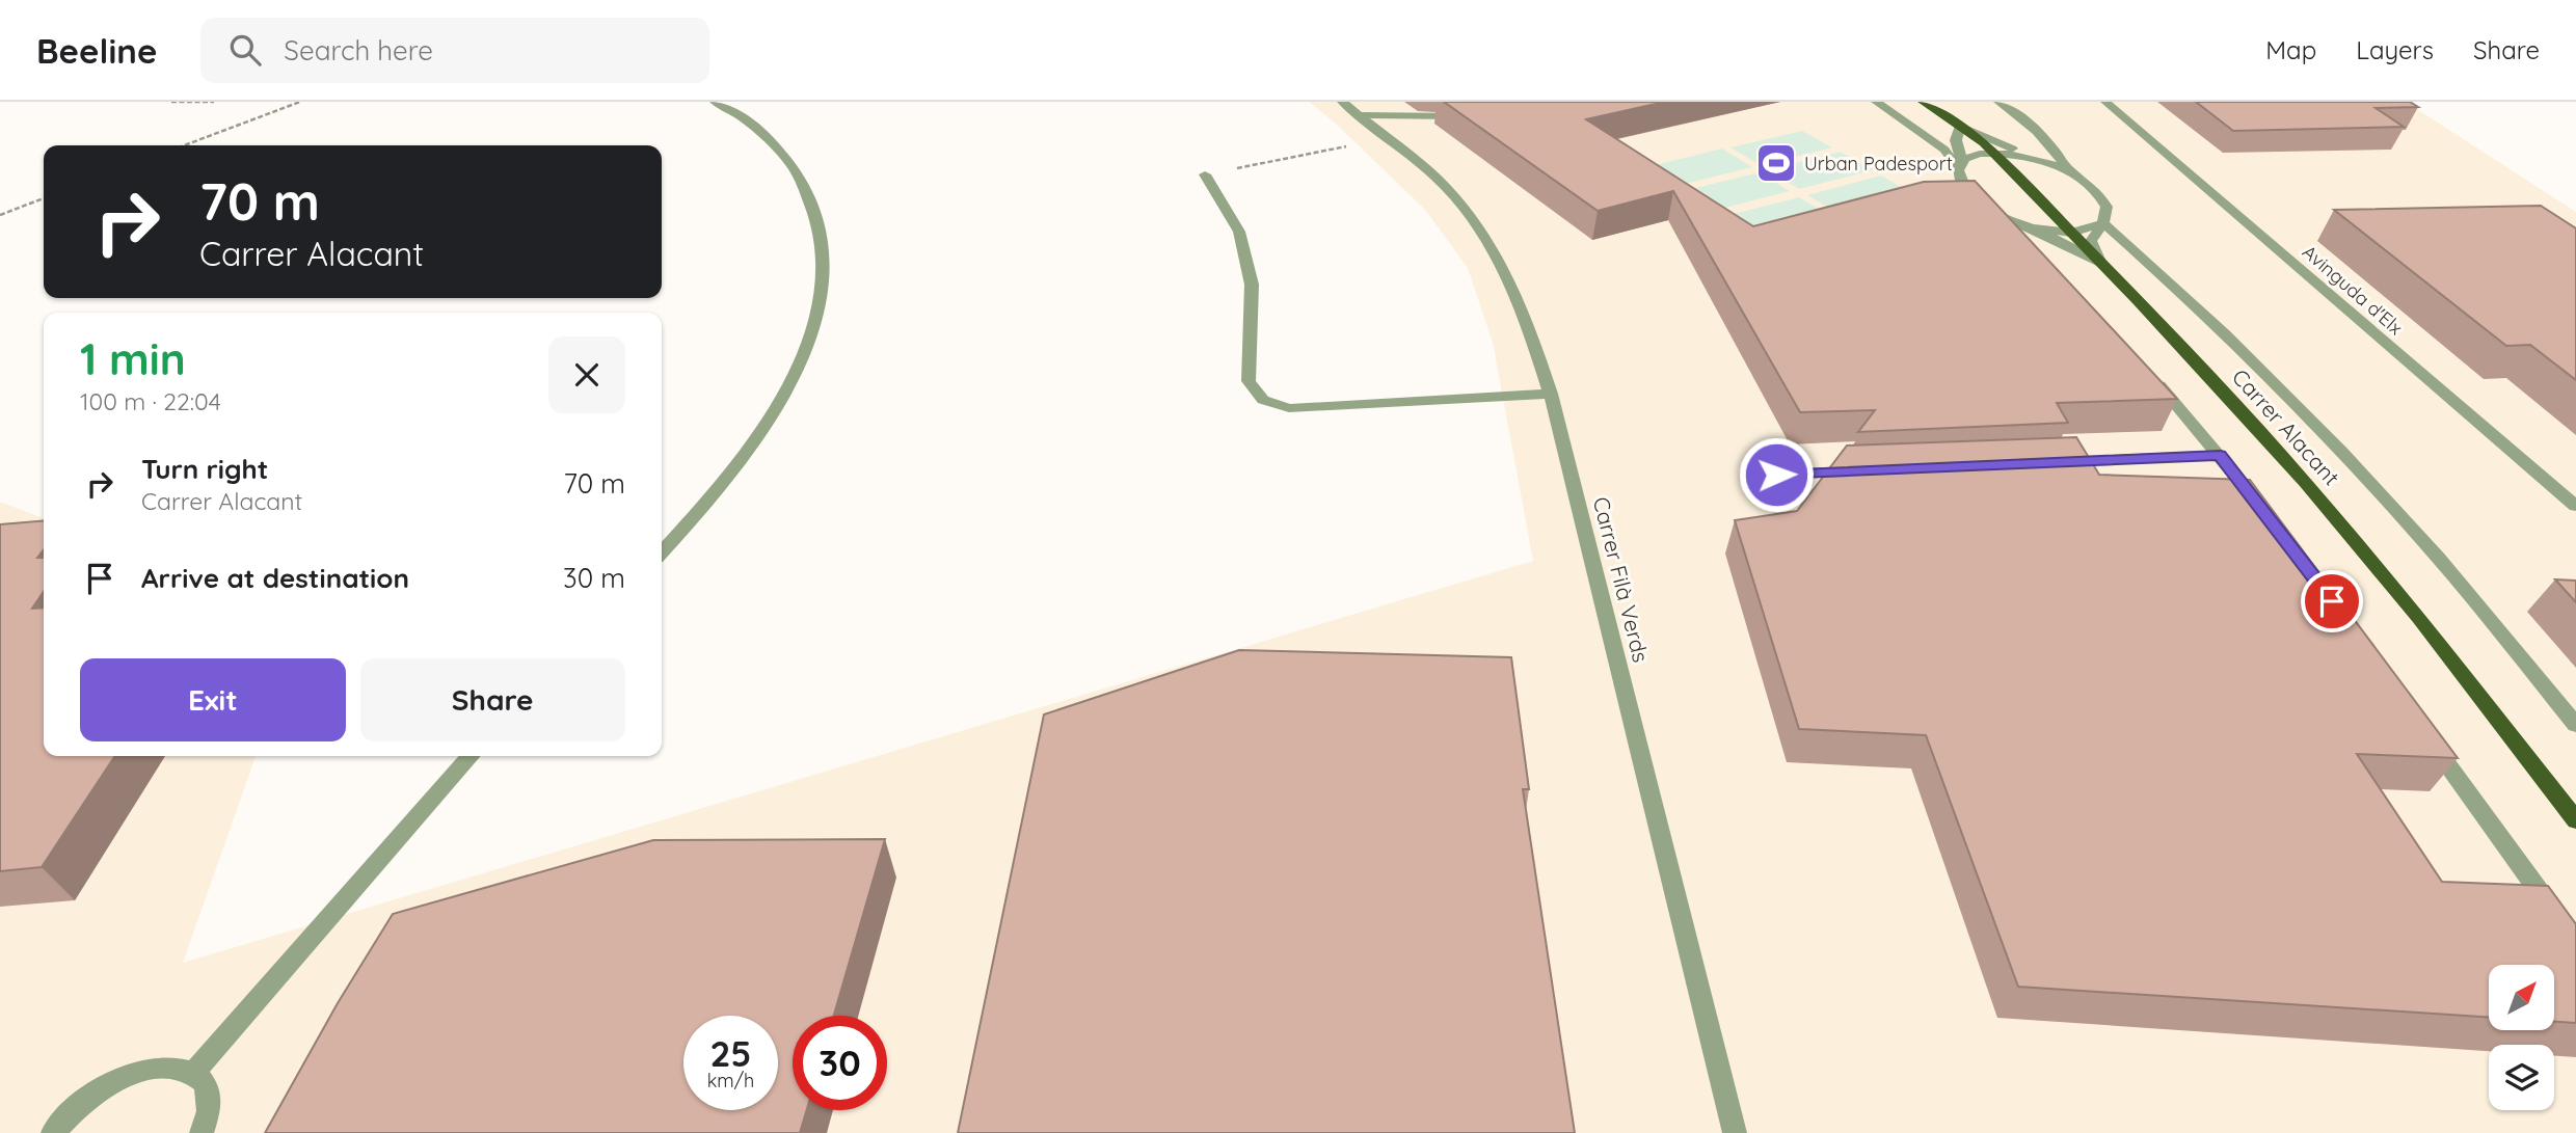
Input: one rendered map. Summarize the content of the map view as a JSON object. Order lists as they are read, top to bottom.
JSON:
{
  "streets": {
    "main road": ["Carrer Alacant"],
    "street": ["Avinguda d'Elx", "Carrer Filà Verds"]
  },
  "places": {
    "sports": ["Urban Padesport"]
  },
  "north": "top right",
  "page": {
    "header": "Beeline",
    "search": "Search here",
    "nav": ["Map", "Layers", "Share"],
    "turn": ["70 m", "Carrer Alacant"],
    "heading": ["1 min", "100 m · 22:04"],
    "list": [
      {
        "name": "Turn right",
        "note": "Carrer Alacant",
        "value": "70 m"
      },
      {
        "name": "Arrive at destination",
        "value": "30 m"
      }
    ],
    "buttons": ["Exit", "Share"],
    "speed": "25 km/h",
    "limit": "30"
  }
}
